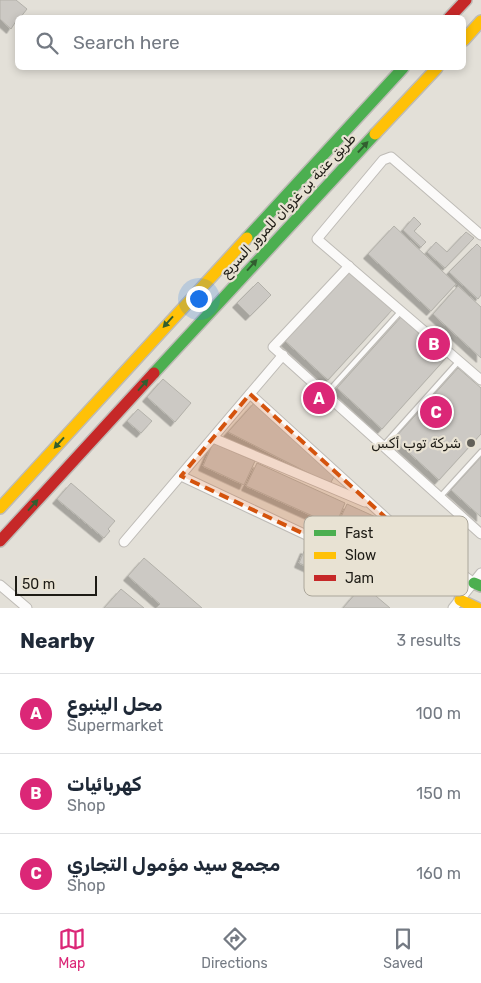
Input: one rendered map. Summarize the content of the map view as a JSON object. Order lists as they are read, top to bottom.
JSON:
{
  "streets": {
    "main road": ["طريق عتبة بن غزوان للمرور السريع"]
  },
  "places": ["شركة توب أكس"],
  "legend": ["Fast", "Slow", "Jam"],
  "scale_bar": "50 m",
  "page": {
    "search": "Search here",
    "pins": ["B", "A", "C"],
    "scale": "50 m",
    "heading": ["Nearby", "3 results"],
    "list": [
      {
        "mark": "A",
        "name": "محل الينبوع",
        "note": "Supermarket",
        "value": "100 m"
      },
      {
        "mark": "B",
        "name": "كهربائيات",
        "note": "Shop",
        "value": "150 m"
      },
      {
        "mark": "C",
        "name": "مجمع سيد مؤمول التجاري",
        "note": "Shop",
        "value": "160 m"
      }
    ],
    "nav": ["Map", "Directions", "Saved"]
  }
}
